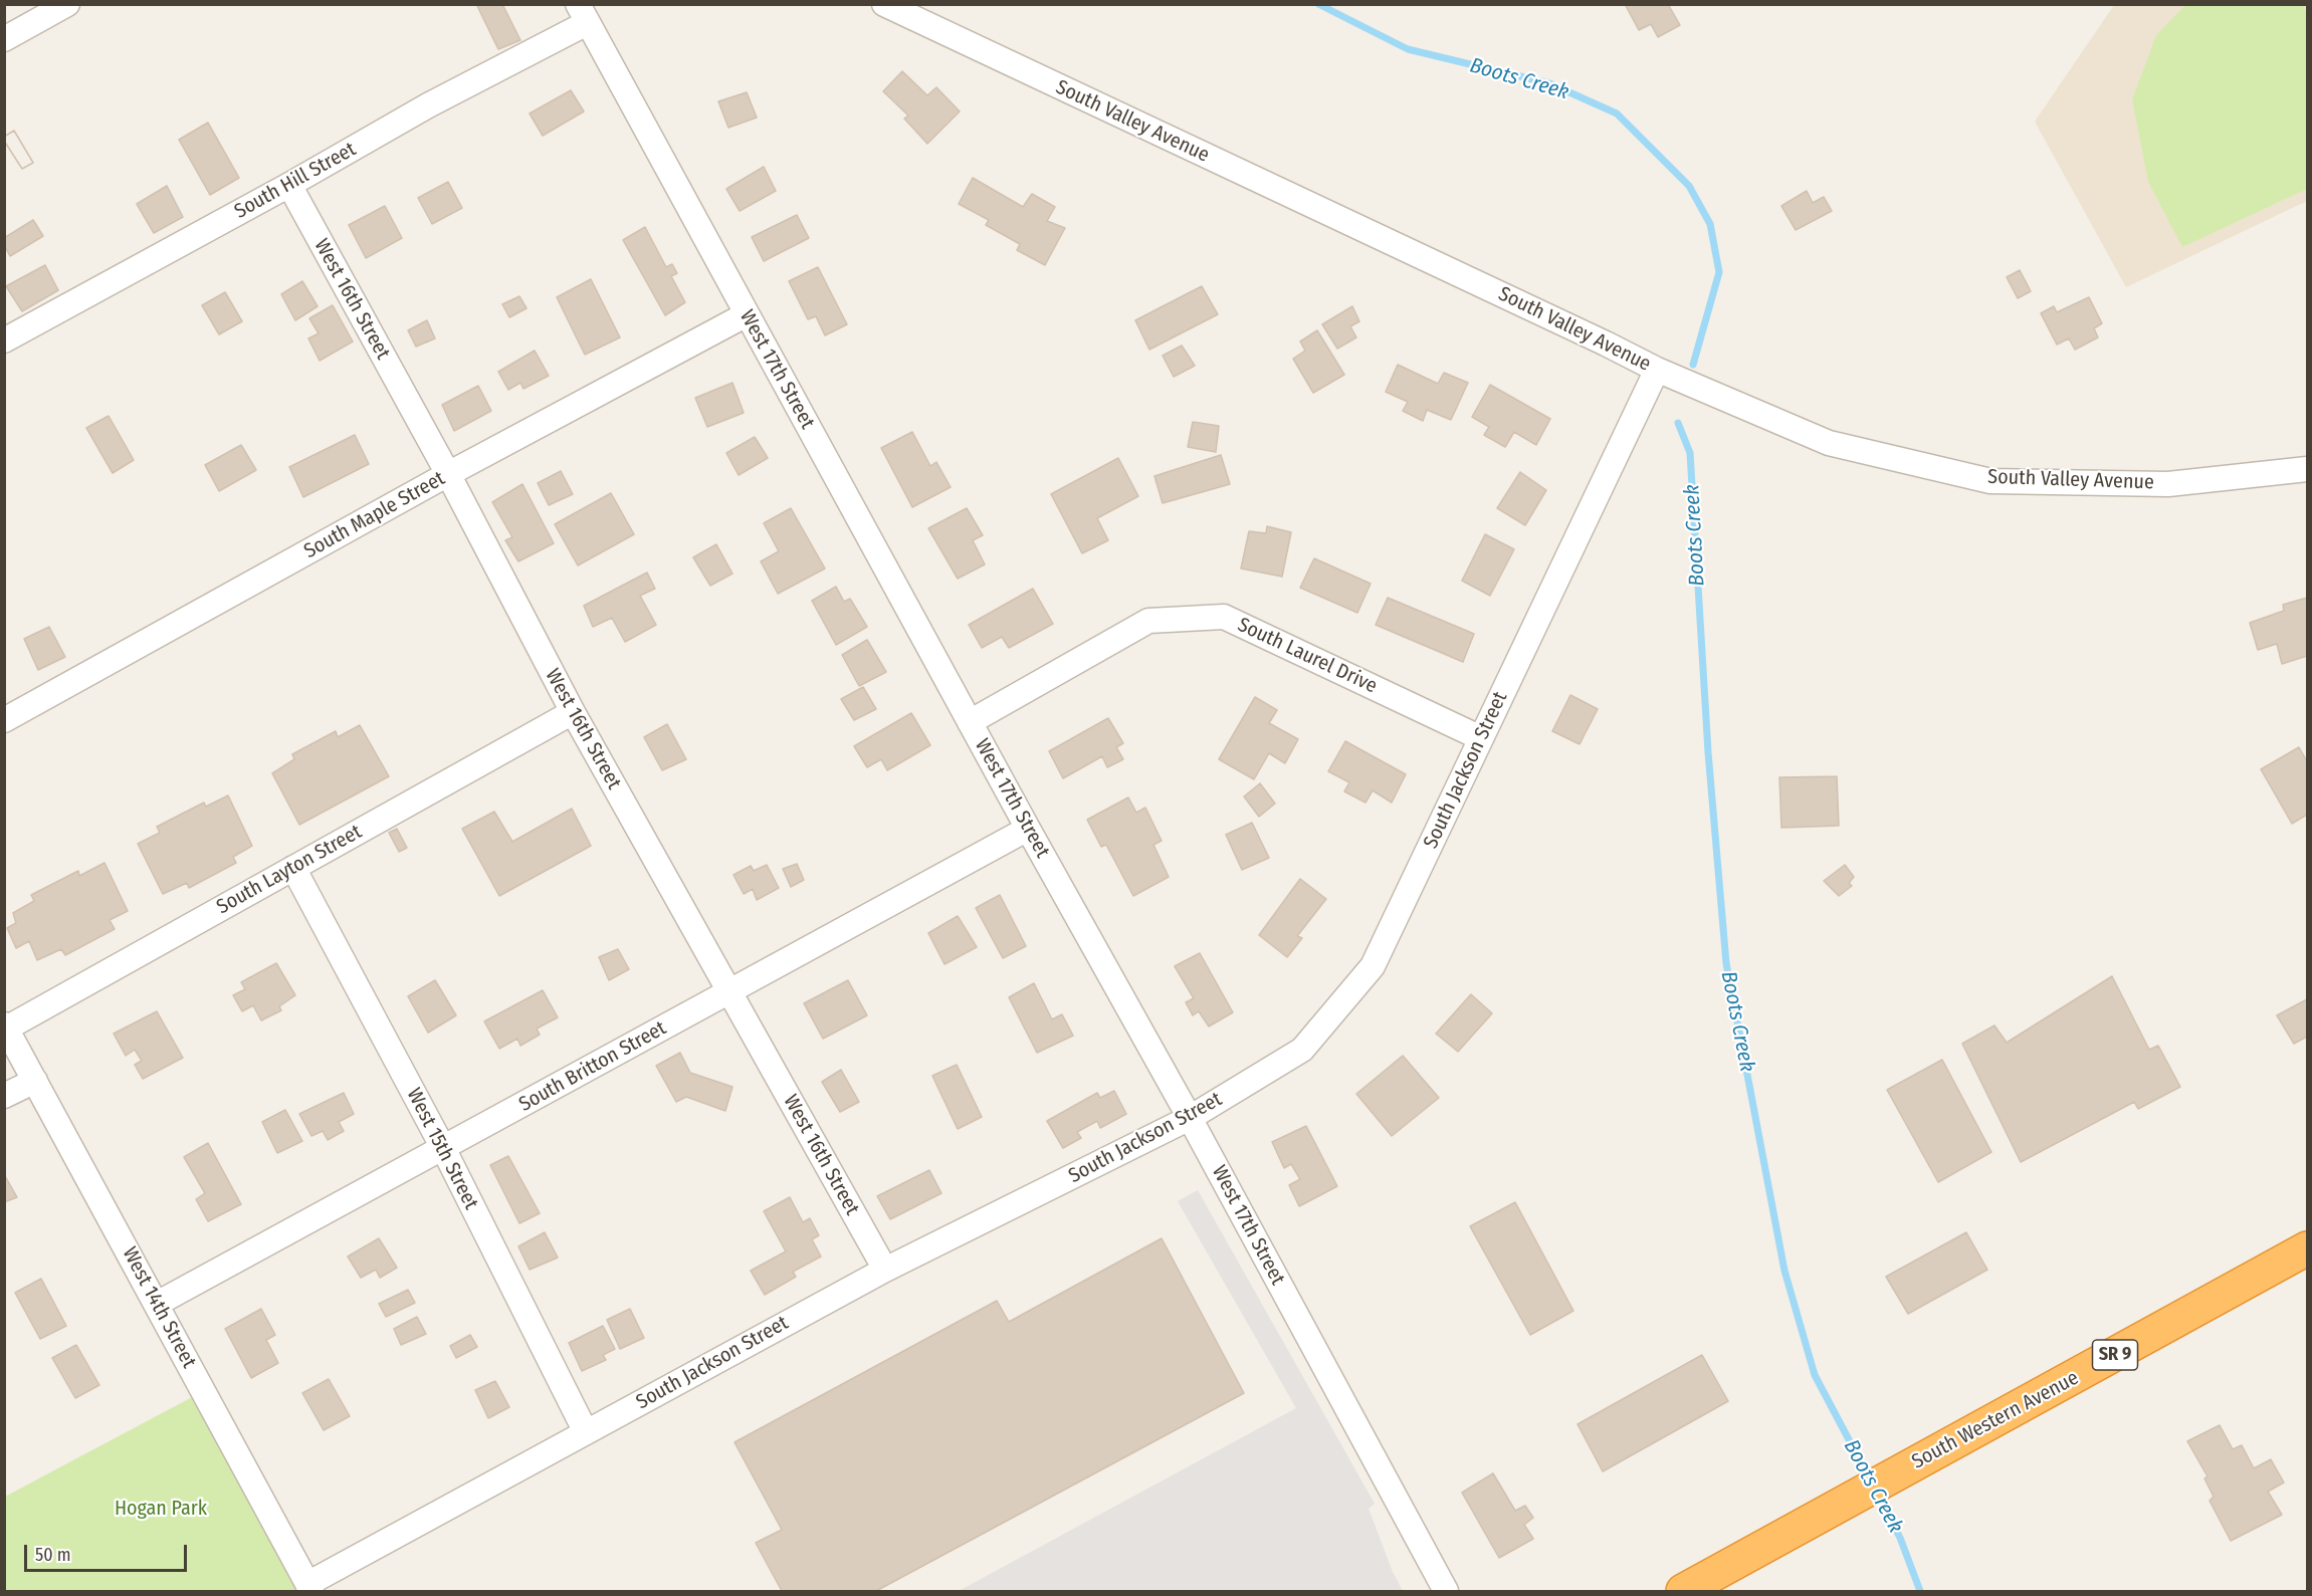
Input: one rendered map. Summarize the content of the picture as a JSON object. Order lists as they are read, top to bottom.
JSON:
{
  "streets": {
    "highway": ["SR 9", "South Western Avenue"],
    "street": [
      "South Valley Avenue",
      "South Hill Street",
      "West 16th Street",
      "West 17th Street",
      "South Maple Street",
      "South Laurel Drive",
      "South Jackson Street",
      "South Layton Street",
      "South Britton Street",
      "West 15th Street",
      "West 14th Street"
    ]
  },
  "crossings": [
    ["South Valley Avenue", "South Jackson Street"],
    ["South Hill Street", "West 16th Street"],
    ["South Hill Street", "West 17th Street"],
    ["West 16th Street", "South Maple Street"],
    ["West 16th Street", "South Jackson Street"],
    ["West 16th Street", "South Layton Street"],
    ["West 16th Street", "South Britton Street"],
    ["West 17th Street", "South Maple Street"],
    ["West 17th Street", "South Laurel Drive"],
    ["West 17th Street", "South Jackson Street"],
    ["West 17th Street", "South Britton Street"],
    ["South Laurel Drive", "South Jackson Street"],
    ["South Jackson Street", "West 15th Street"],
    ["South Jackson Street", "West 14th Street"],
    ["South Layton Street", "West 15th Street"],
    ["South Layton Street", "West 14th Street"],
    ["South Britton Street", "West 15th Street"],
    ["South Britton Street", "West 14th Street"]
  ],
  "water": ["Boots Creek"],
  "parks": ["Hogan Park"],
  "scale_bar": "50 m"
}
